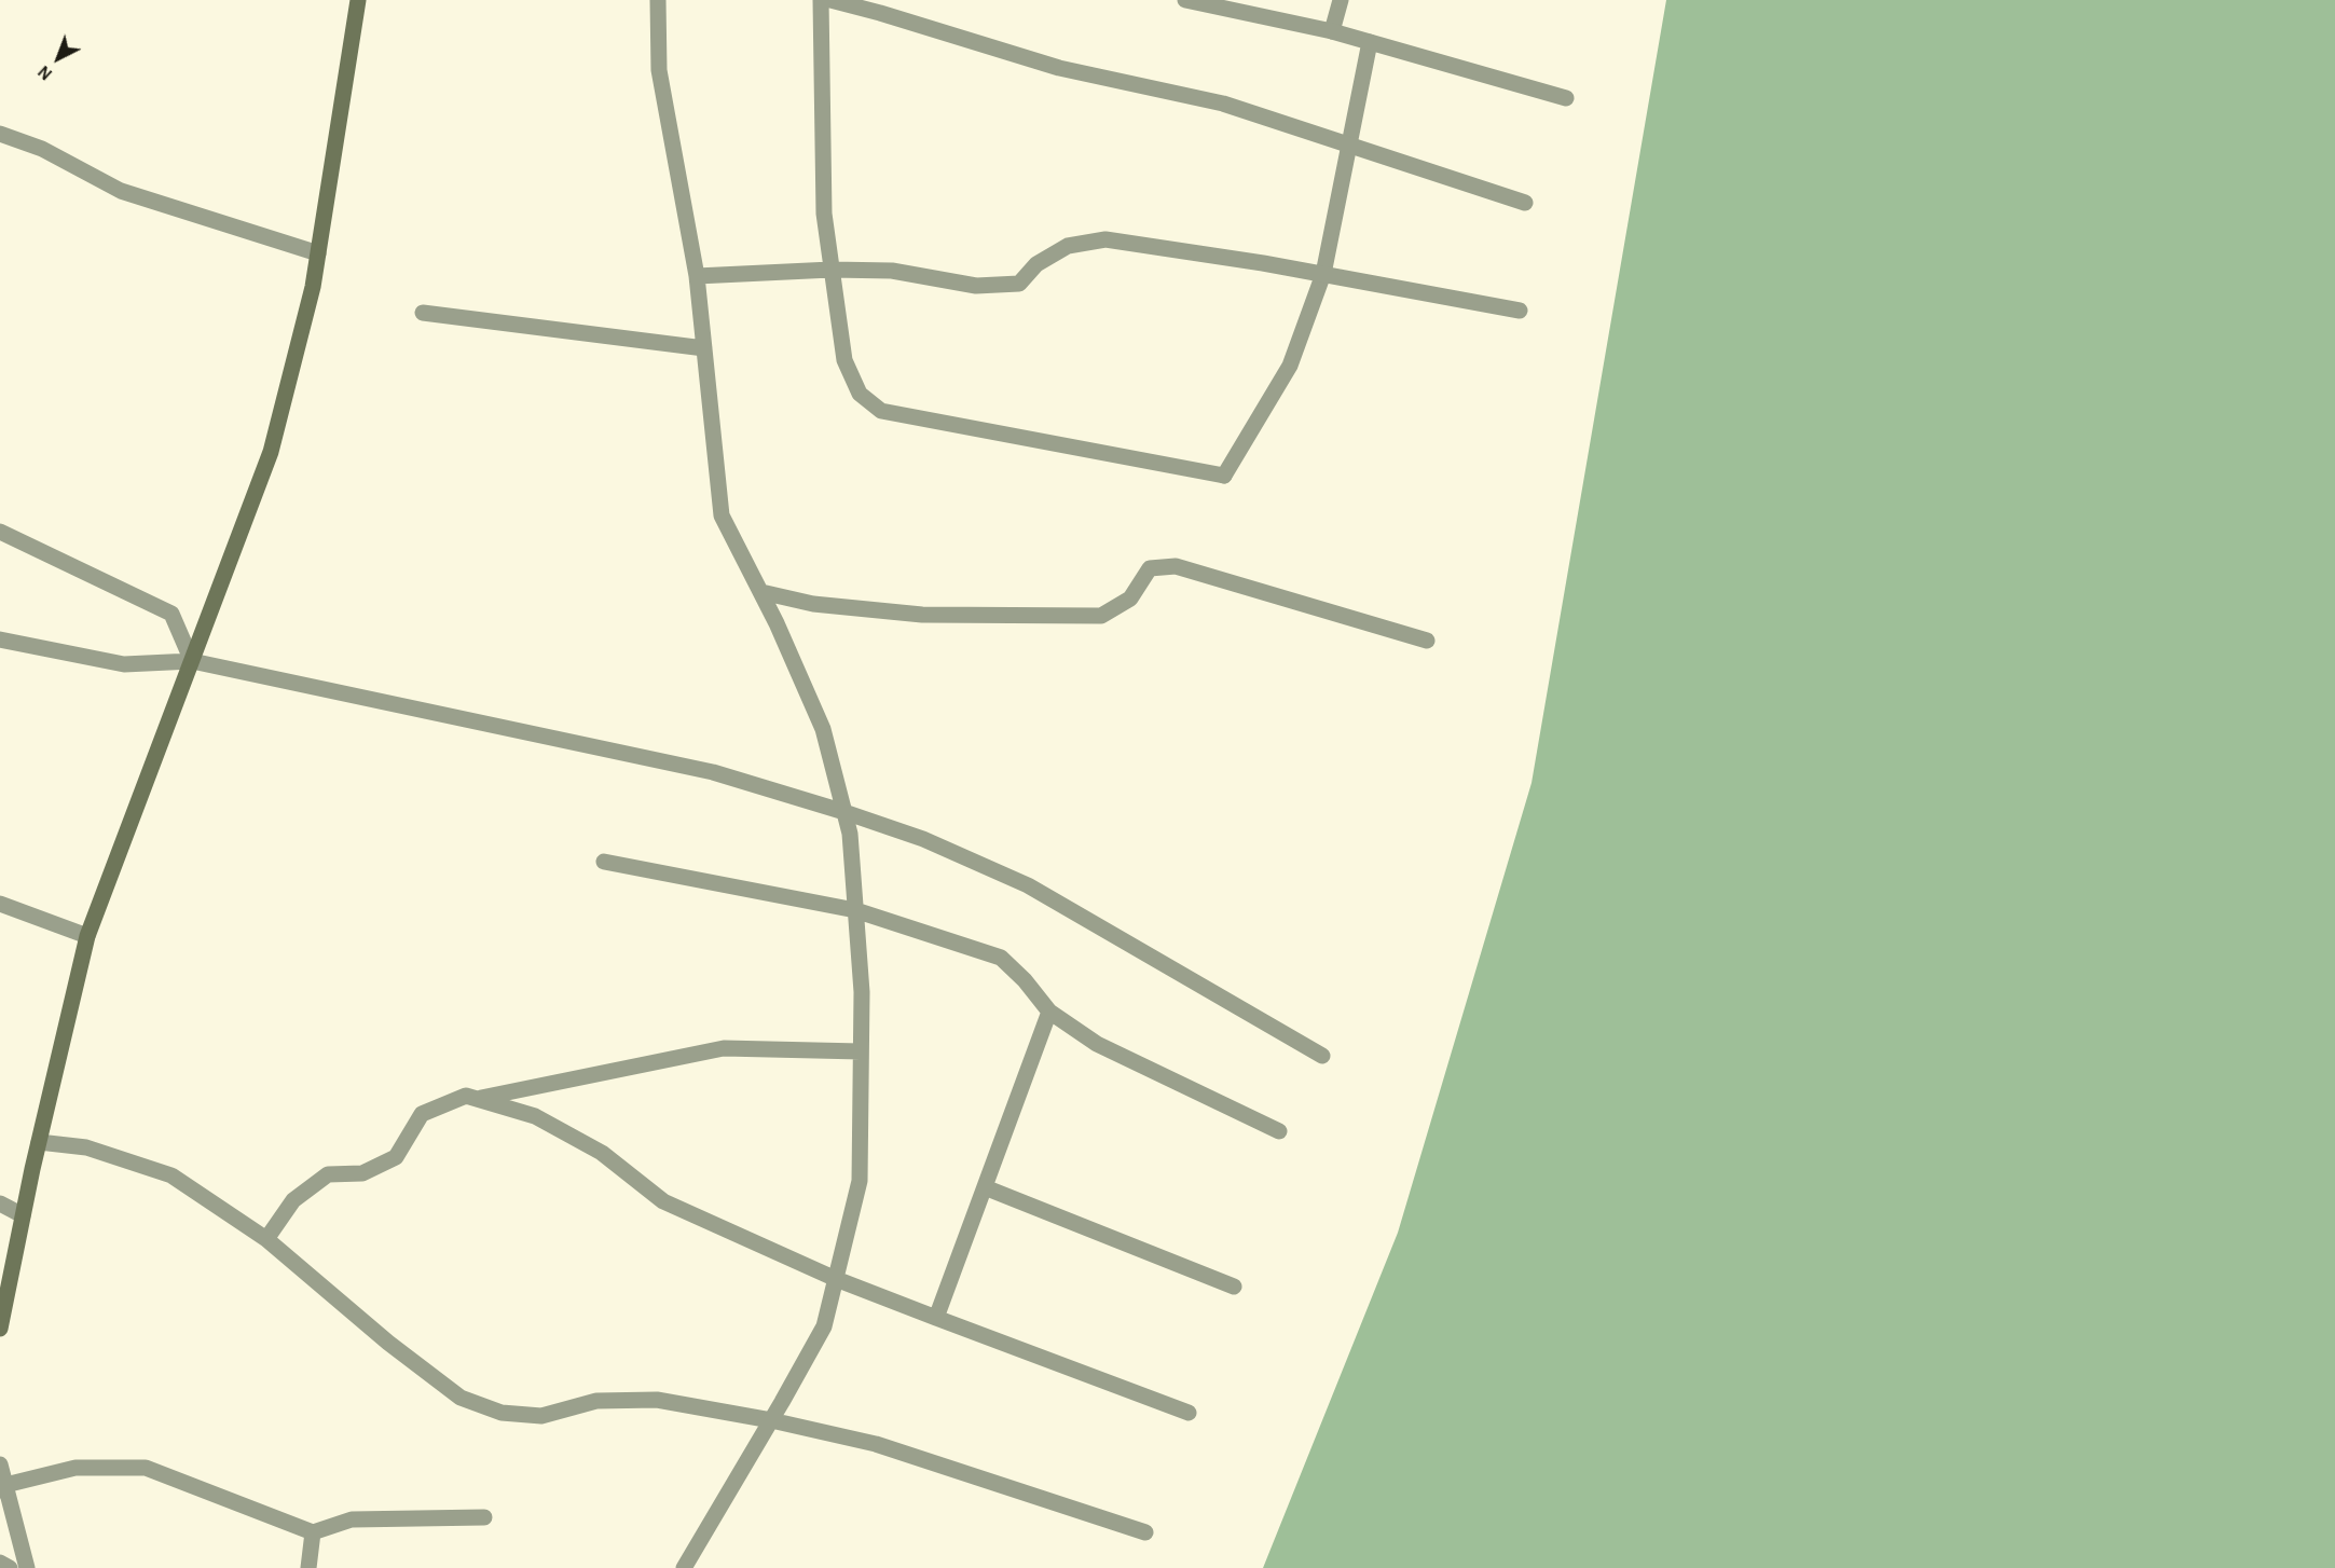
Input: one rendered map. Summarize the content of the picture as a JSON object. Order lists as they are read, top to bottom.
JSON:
{
  "north": "bottom left"
}
